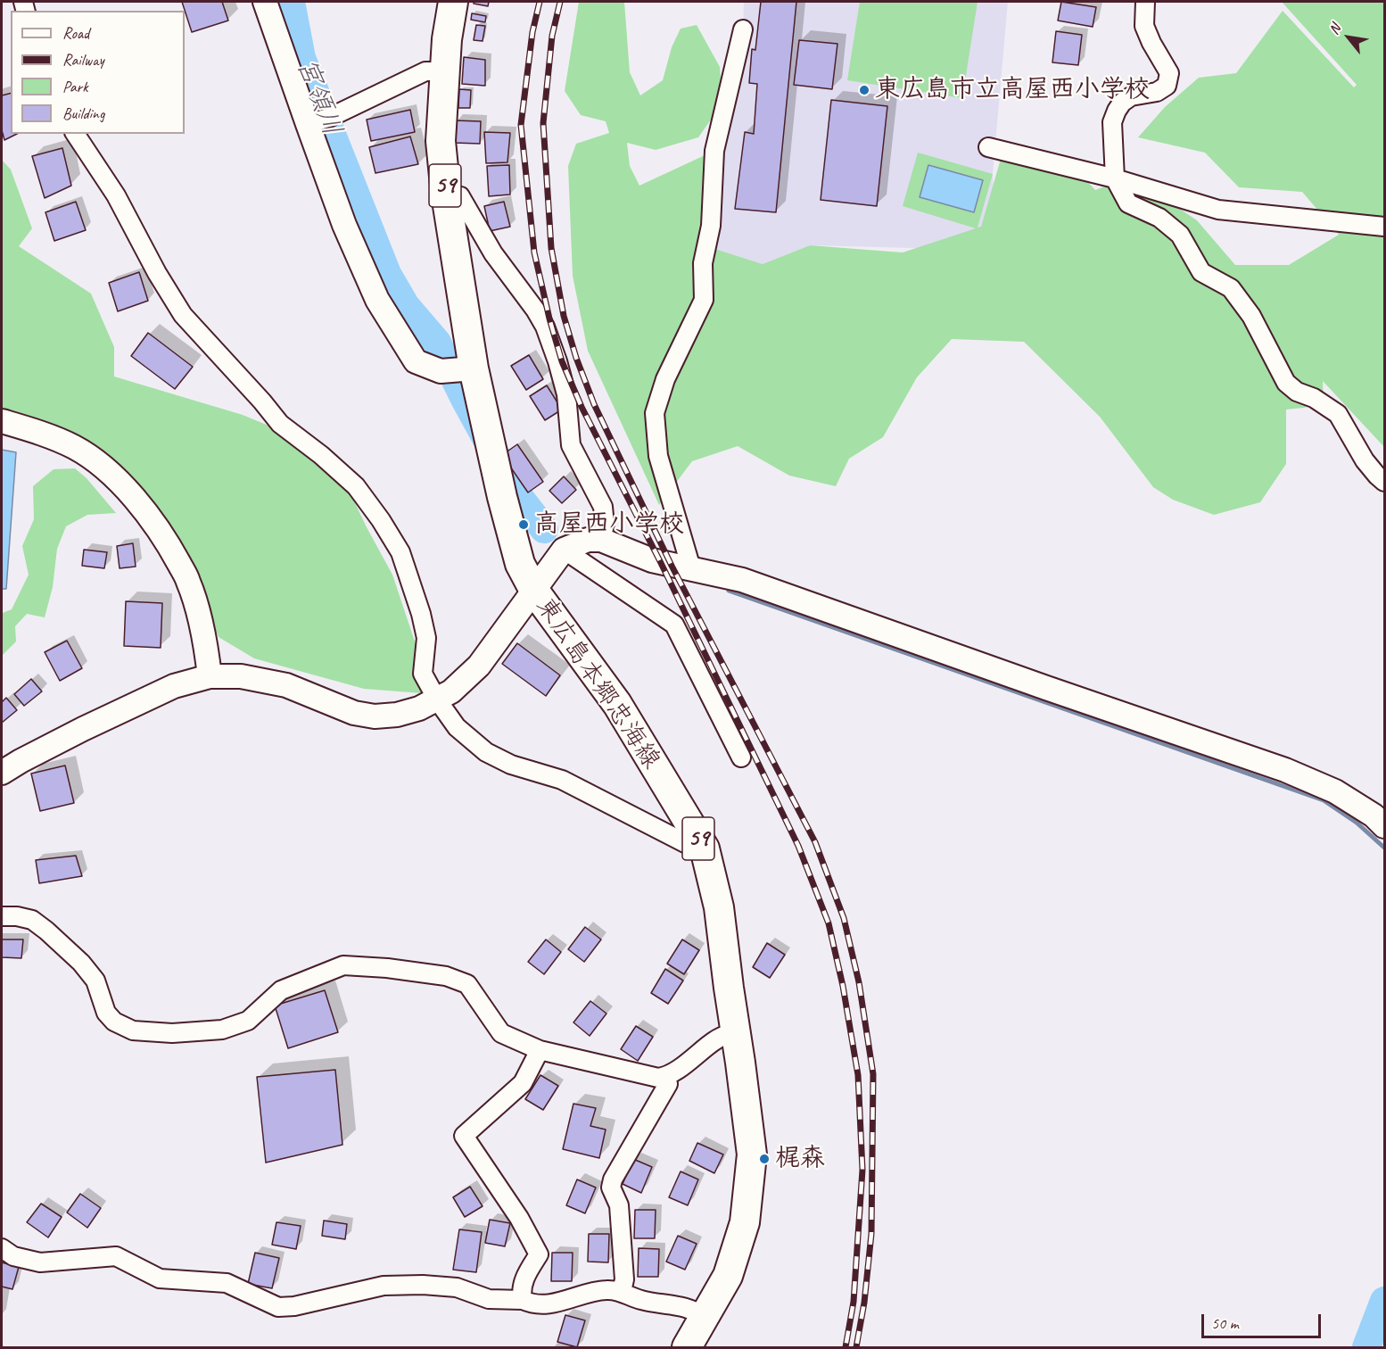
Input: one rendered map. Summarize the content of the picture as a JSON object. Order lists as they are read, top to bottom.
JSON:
{
  "streets": {
    "main road": ["59", "東広島本郷忠海線"]
  },
  "water": ["宮領川"],
  "places": ["東広島市立高屋西小学校", "高屋西小学校", "梶森"],
  "legend": [
    "Road",
    "Railway",
    "Park",
    "Building"
  ],
  "scale_bar": "50 m",
  "north": "top left"
}
